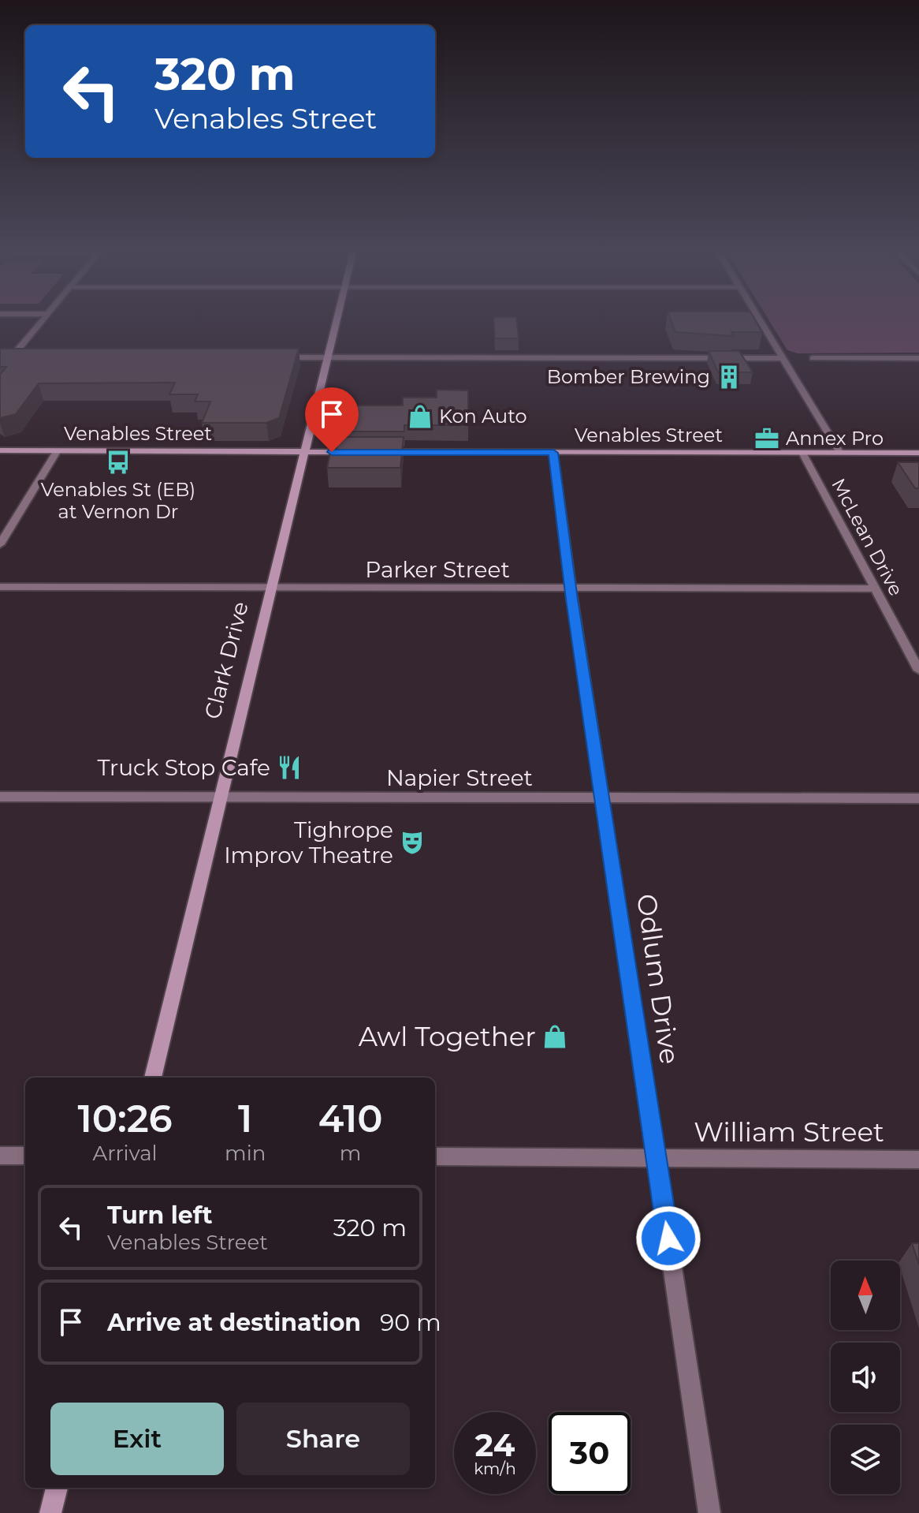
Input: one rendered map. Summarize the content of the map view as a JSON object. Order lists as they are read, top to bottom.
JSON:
{
  "streets": {
    "main road": ["Venables Street", "Clark Drive"],
    "street": [
      "McLean Drive",
      "Parker Street",
      "Napier Street",
      "Odlum Drive",
      "William Street"
    ]
  },
  "crossings": [
    ["Venables Street", "McLean Drive"],
    ["Venables Street", "Clark Drive"],
    ["Venables Street", "Odlum Drive"],
    ["McLean Drive", "Parker Street"],
    ["Parker Street", "Clark Drive"],
    ["Parker Street", "Odlum Drive"],
    ["Clark Drive", "Napier Street"],
    ["Napier Street", "Odlum Drive"],
    ["Odlum Drive", "William Street"]
  ],
  "places": {
    "building": ["Bomber Brewing"],
    "shop": ["Kon Auto", "Awl Together"],
    "office": ["Annex Pro"],
    "bus stop": ["Venables St (EB) at Vernon Dr"],
    "restaurant": ["Truck Stop Cafe"],
    "theatre": ["Tighrope Improv Theatre"]
  },
  "north": "top",
  "page": {
    "turn": ["320 m", "Venables Street"],
    "eta": [
      "10:26",
      "Arrival",
      "1",
      "min",
      "410",
      "m"
    ],
    "list": [
      {
        "name": "Turn left",
        "note": "Venables Street",
        "value": "320 m"
      },
      {
        "name": "Arrive at destination",
        "value": "90 m"
      }
    ],
    "buttons": ["Exit", "Share"],
    "speed": "24 km/h",
    "limit": "30"
  }
}
